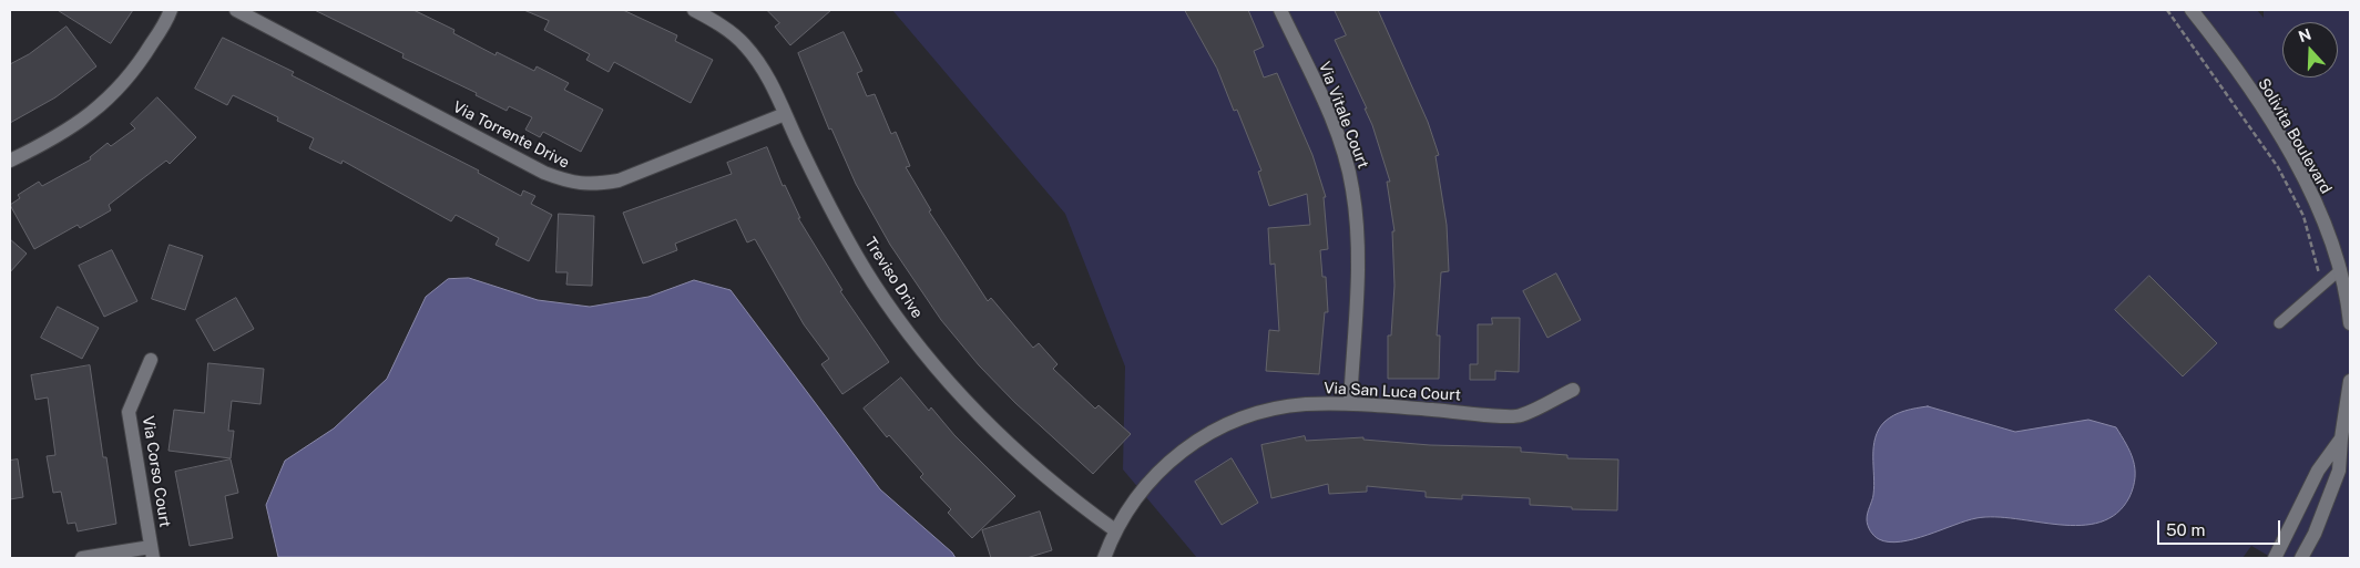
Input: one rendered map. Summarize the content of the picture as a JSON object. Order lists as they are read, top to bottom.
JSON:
{
  "streets": {
    "street": [
      "Via Vitale Court",
      "Via Torrente Drive",
      "Solivita Boulevard",
      "Treviso Drive",
      "Via San Luca Court",
      "Via Corso Court"
    ]
  },
  "crossings": [
    ["Via Vitale Court", "Via San Luca Court"],
    ["Via Torrente Drive", "Treviso Drive"],
    ["Treviso Drive", "Via San Luca Court"]
  ],
  "scale_bar": "50 m",
  "north": "top"
}
